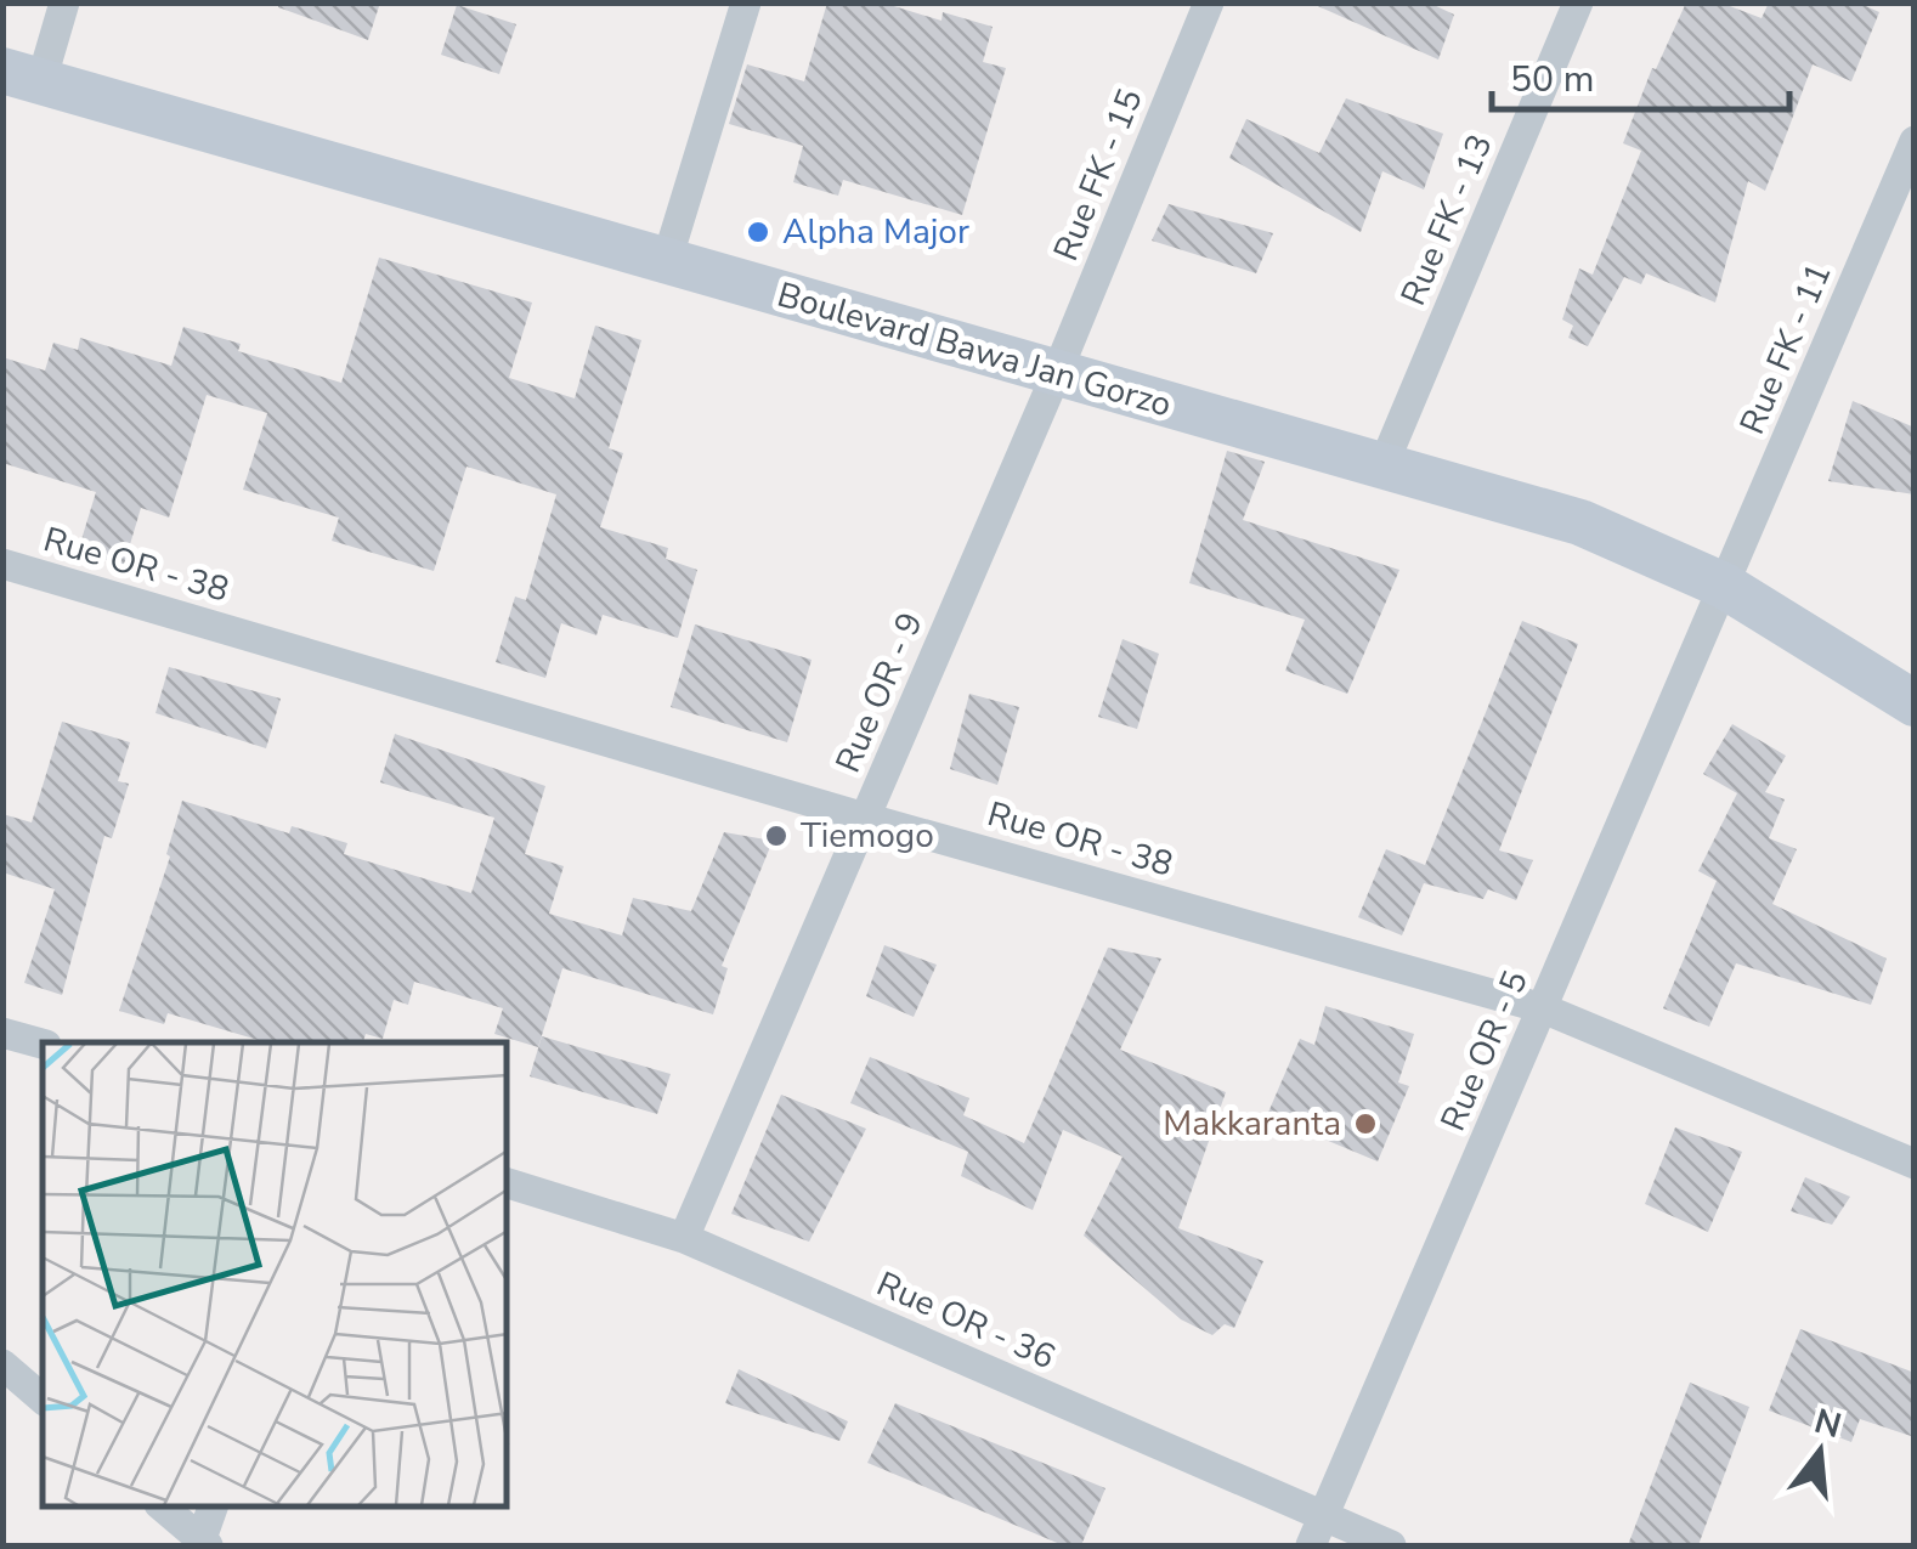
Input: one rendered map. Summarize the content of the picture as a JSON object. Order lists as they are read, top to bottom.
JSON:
{
  "streets": {
    "main road": ["Boulevard Bawa Jan Gorzo"],
    "street": [
      "Rue FK - 15",
      "Rue FK - 13",
      "Rue FK - 11",
      "Rue OR - 38",
      "Rue OR - 9",
      "Rue OR - 5",
      "Rue OR - 36"
    ]
  },
  "crossings": [
    ["Rue FK - 15", "Boulevard Bawa Jan Gorzo"],
    ["Rue FK - 15", "Rue OR - 9"],
    ["Rue FK - 13", "Boulevard Bawa Jan Gorzo"],
    ["Rue FK - 11", "Boulevard Bawa Jan Gorzo"],
    ["Rue FK - 11", "Rue OR - 5"],
    ["Boulevard Bawa Jan Gorzo", "Rue OR - 9"],
    ["Boulevard Bawa Jan Gorzo", "Rue OR - 5"],
    ["Rue OR - 38", "Rue OR - 9"],
    ["Rue OR - 38", "Rue OR - 5"],
    ["Rue OR - 9", "Rue OR - 36"],
    ["Rue OR - 5", "Rue OR - 36"]
  ],
  "places": ["Alpha Major", "Tiemogo", "Makkaranta"],
  "scale_bar": "50 m",
  "north": "top"
}
